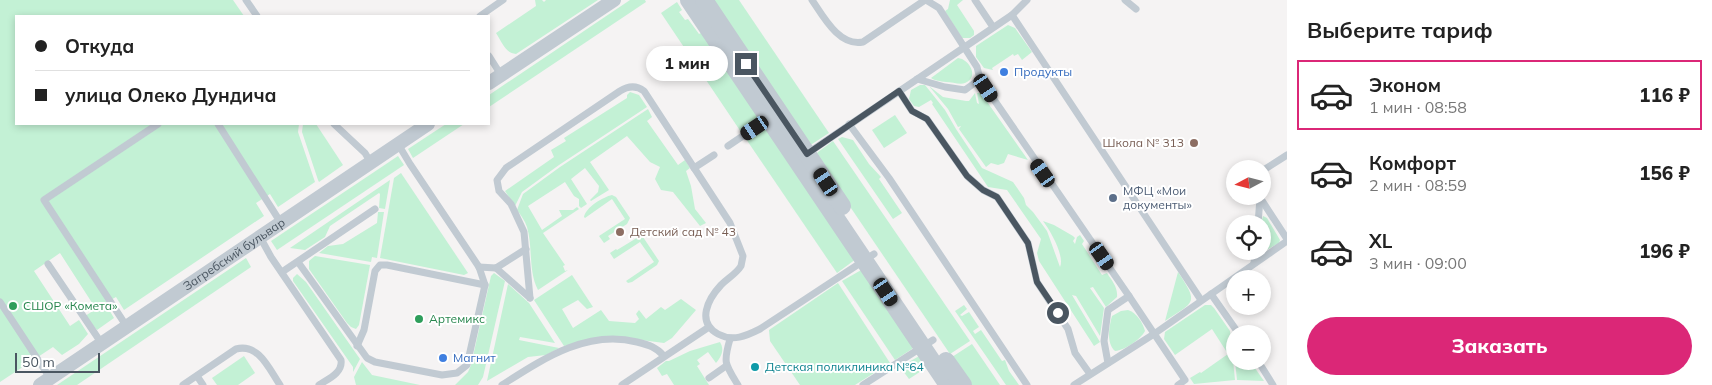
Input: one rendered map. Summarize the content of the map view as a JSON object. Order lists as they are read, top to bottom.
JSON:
{
  "streets": {
    "street": ["Загребский бульвар"]
  },
  "places": [
    "Продукты",
    "Школа № 313",
    "МФЦ «Мои документы»",
    "Детский сад № 43",
    "СШОР «Комета»",
    "Артемикс",
    "Магнит",
    "Детская поликлиника №64"
  ],
  "scale_bar": "50 m",
  "north": "left",
  "page": {
    "heading": "Выберите тариф",
    "banner": ["Откуда", "улица Олеко Дундича"],
    "bubble": "1 мин",
    "list": [
      {
        "name": "Эконом",
        "note": "1 мин · 08:58",
        "value": "116 ₽"
      },
      {
        "name": "Комфорт",
        "note": "2 мин · 08:59",
        "value": "156 ₽"
      },
      {
        "name": "XL",
        "note": "3 мин · 09:00",
        "value": "196 ₽"
      }
    ],
    "map_buttons": ["+", "−"],
    "buttons": "Заказать",
    "scale": "50 m"
  }
}
